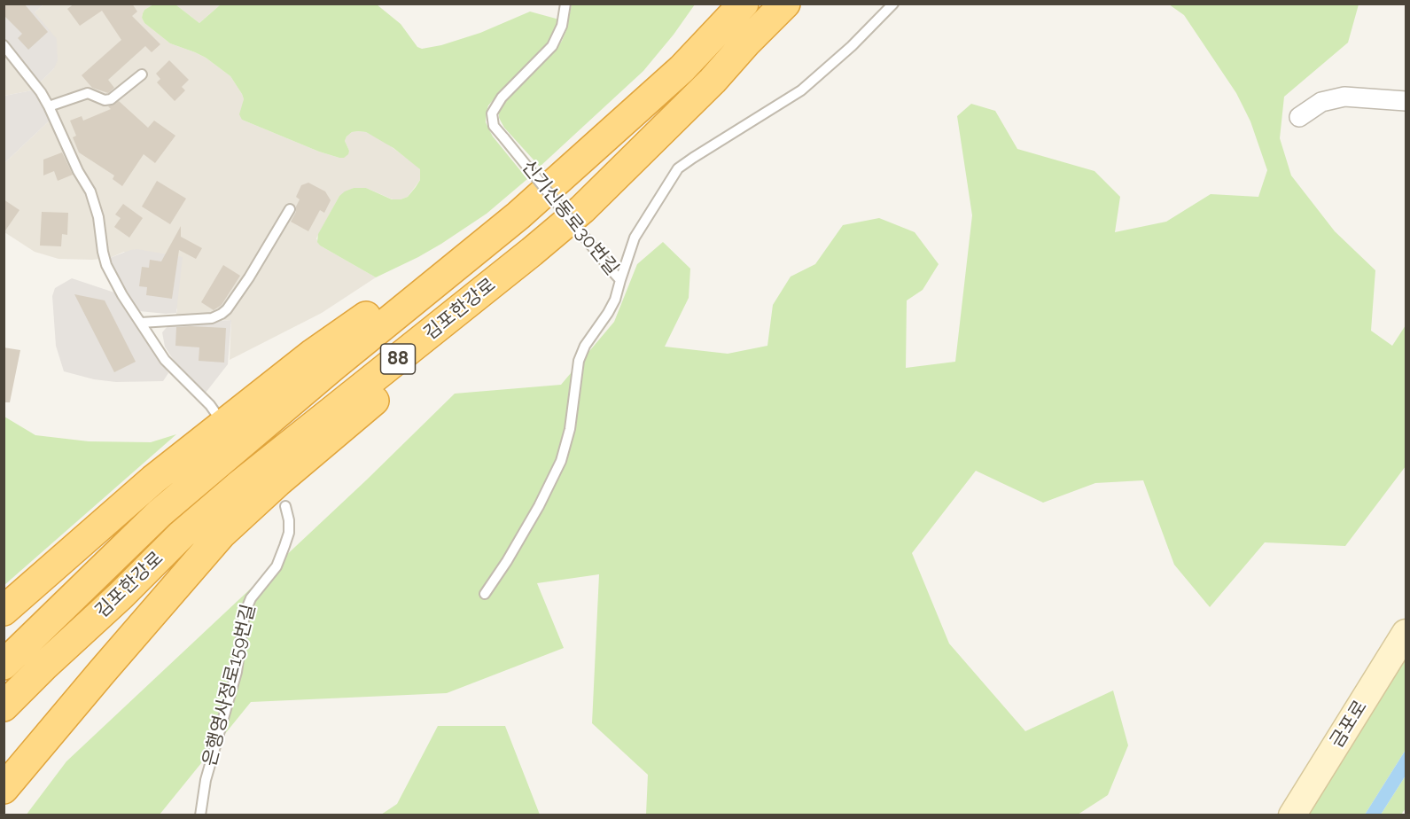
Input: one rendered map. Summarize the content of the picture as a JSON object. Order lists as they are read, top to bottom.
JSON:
{
  "streets": {
    "highway": ["김포한강로", "88"],
    "main road": ["금포로"],
    "lane": ["신기신동로30번길", "은행영사정로159번길"]
  }
}
